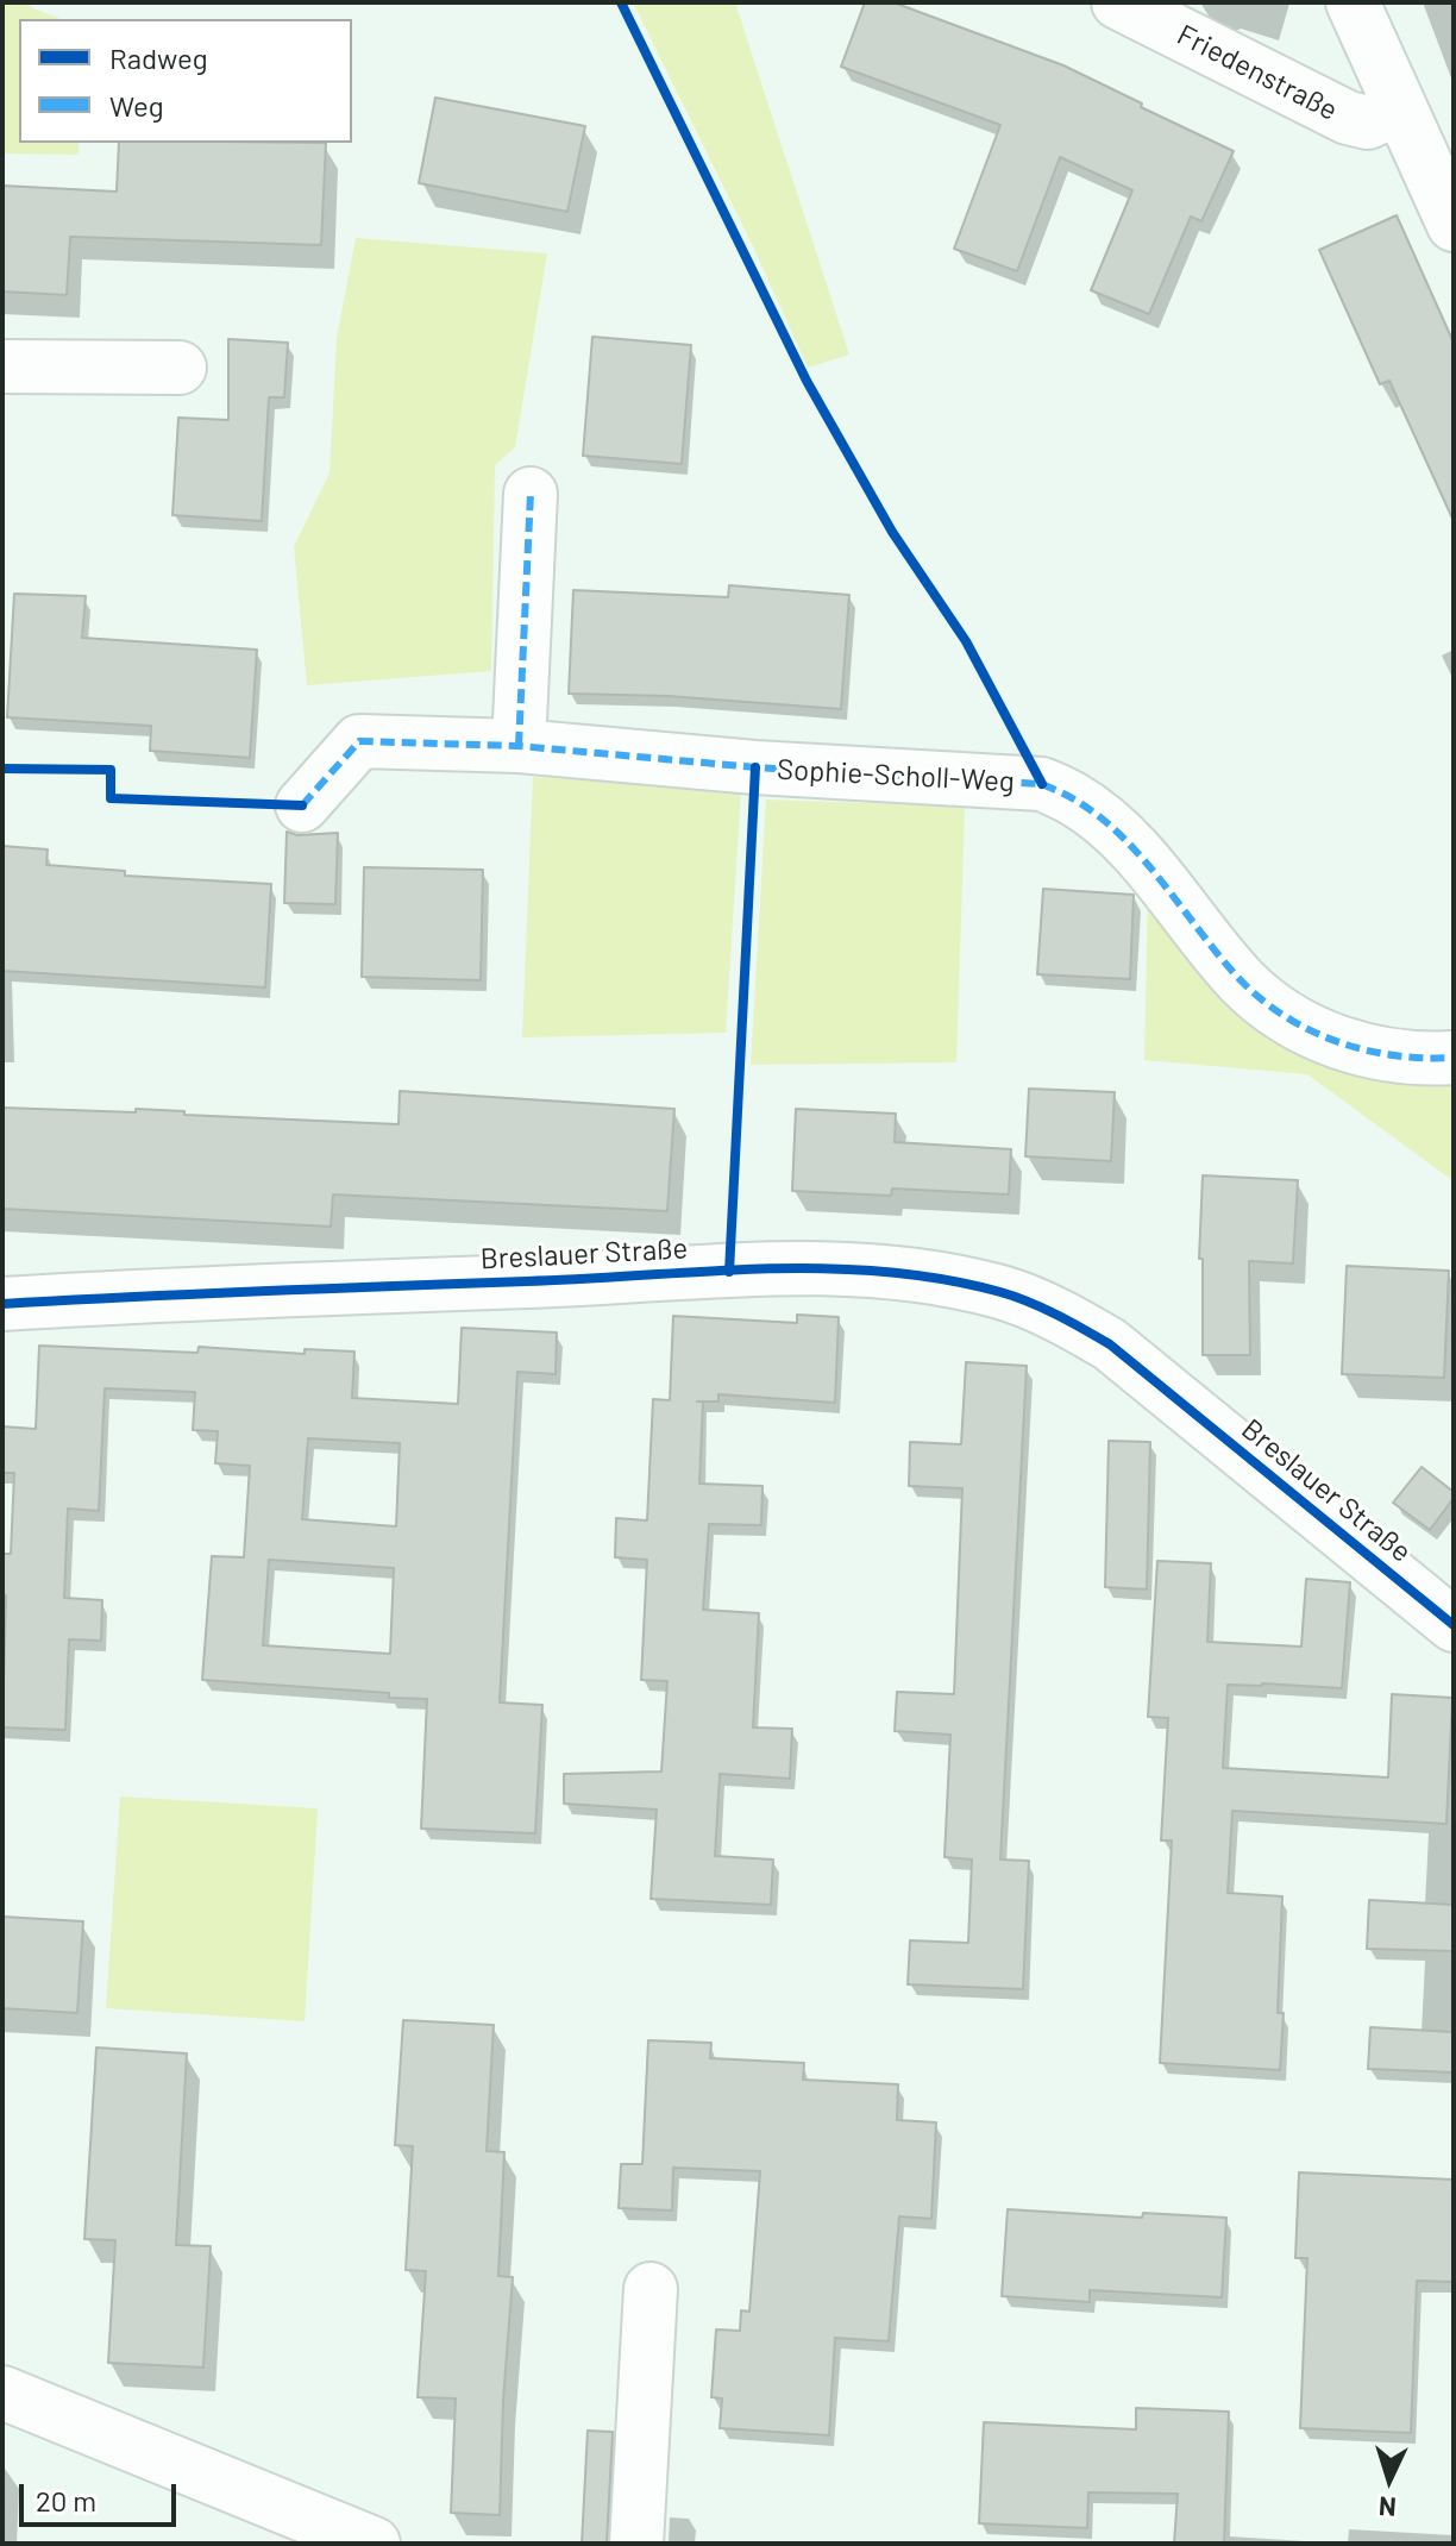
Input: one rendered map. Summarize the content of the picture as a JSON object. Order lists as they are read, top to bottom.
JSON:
{
  "streets": {
    "street": ["Friedenstraße", "Sophie-Scholl-Weg", "Breslauer Straße"]
  },
  "legend": ["Radweg", "Weg"],
  "scale_bar": "20 m",
  "north": "bottom"
}
